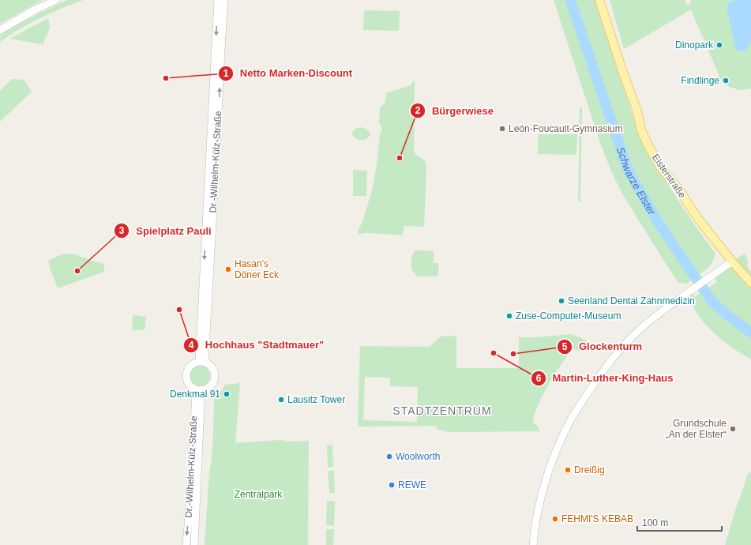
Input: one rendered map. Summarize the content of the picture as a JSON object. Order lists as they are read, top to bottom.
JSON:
{
  "streets": {
    "main road": ["Elsterstraße"],
    "street": ["Dr.-Wilhelm-Külz-Straße"]
  },
  "districts": ["STADTZENTRUM"],
  "water": ["Schwarze Elster"],
  "parks": ["Zentralpark"],
  "places": [
    "Dinopark",
    "Netto Marken-Discount",
    "Findlinge",
    "León-Foucault-Gymnasium",
    "Bürgerwiese",
    "Hasan's Döner Eck",
    "Spielplatz Pauli",
    "Seenland Dental Zahnmedizin",
    "Hochhaus \"Stadtmauer\"",
    "Zuse-Computer-Museum",
    "Martin-Luther-King-Haus",
    "Glockenturm",
    "Denkmal 91",
    "Lausitz Tower",
    "Grundschule „An der Elster“",
    "Woolworth",
    "Dreißig",
    "REWE",
    "FEHMI'S KEBAB"
  ],
  "scale_bar": "100 m"
}
